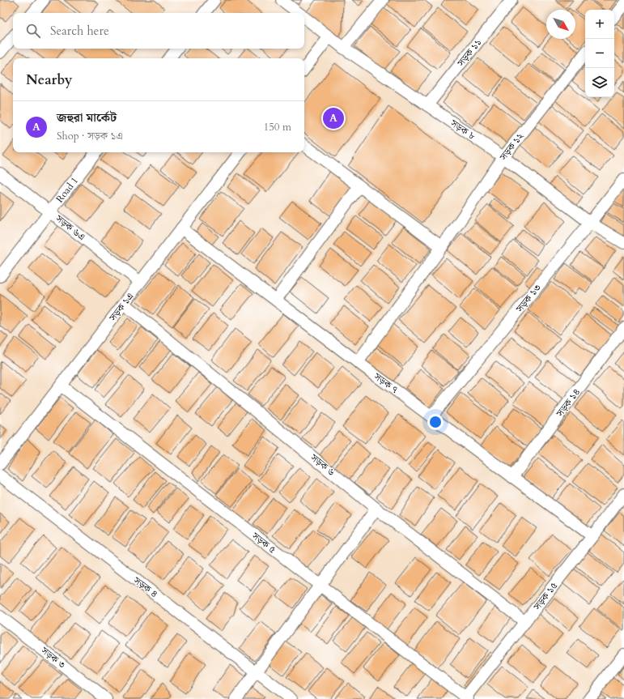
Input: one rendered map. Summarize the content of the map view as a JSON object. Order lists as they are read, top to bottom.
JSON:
{
  "streets": {
    "street": [
      "সড়ক ১১",
      "সড়ক ৮",
      "সড়ক ১২",
      "Road 1",
      "সড়ক ৬এ",
      "সড়ক ১৩",
      "সড়ক ১এ",
      "সড়ক ৭",
      "সড়ক ১৪",
      "সড়ক ৬",
      "সড়ক ৫",
      "সড়ক ৪",
      "সড়ক ১৫",
      "সড়ক ৩"
    ]
  },
  "crossings": [
    ["সড়ক ১১", "সড়ক ৮"],
    ["সড়ক ৮", "সড়ক ১২"],
    ["সড়ক ৮", "সড়ক ১৩"],
    ["সড়ক ১২", "সড়ক ৭"],
    ["Road 1", "সড়ক ৬এ"],
    ["সড়ক ৬এ", "সড়ক ১এ"],
    ["সড়ক ১৩", "সড়ক ৭"],
    ["সড়ক ১এ", "সড়ক ৭"],
    ["সড়ক ১এ", "সড়ক ৬"],
    ["সড়ক ১এ", "সড়ক ৫"],
    ["সড়ক ৭", "সড়ক ১৪"],
    ["সড়ক ৭", "সড়ক ১৫"],
    ["সড়ক ৬", "সড়ক ১৫"],
    ["সড়ক ৫", "সড়ক ১৫"]
  ],
  "north": "bottom right",
  "page": {
    "map_buttons": ["+", "−"],
    "search": "Search here",
    "heading": "Nearby",
    "list": [
      {
        "mark": "A",
        "name": "জহুরা মার্কেট",
        "note": "Shop · সড়ক ১এ",
        "value": "150 m"
      }
    ],
    "pins": "A"
  }
}
